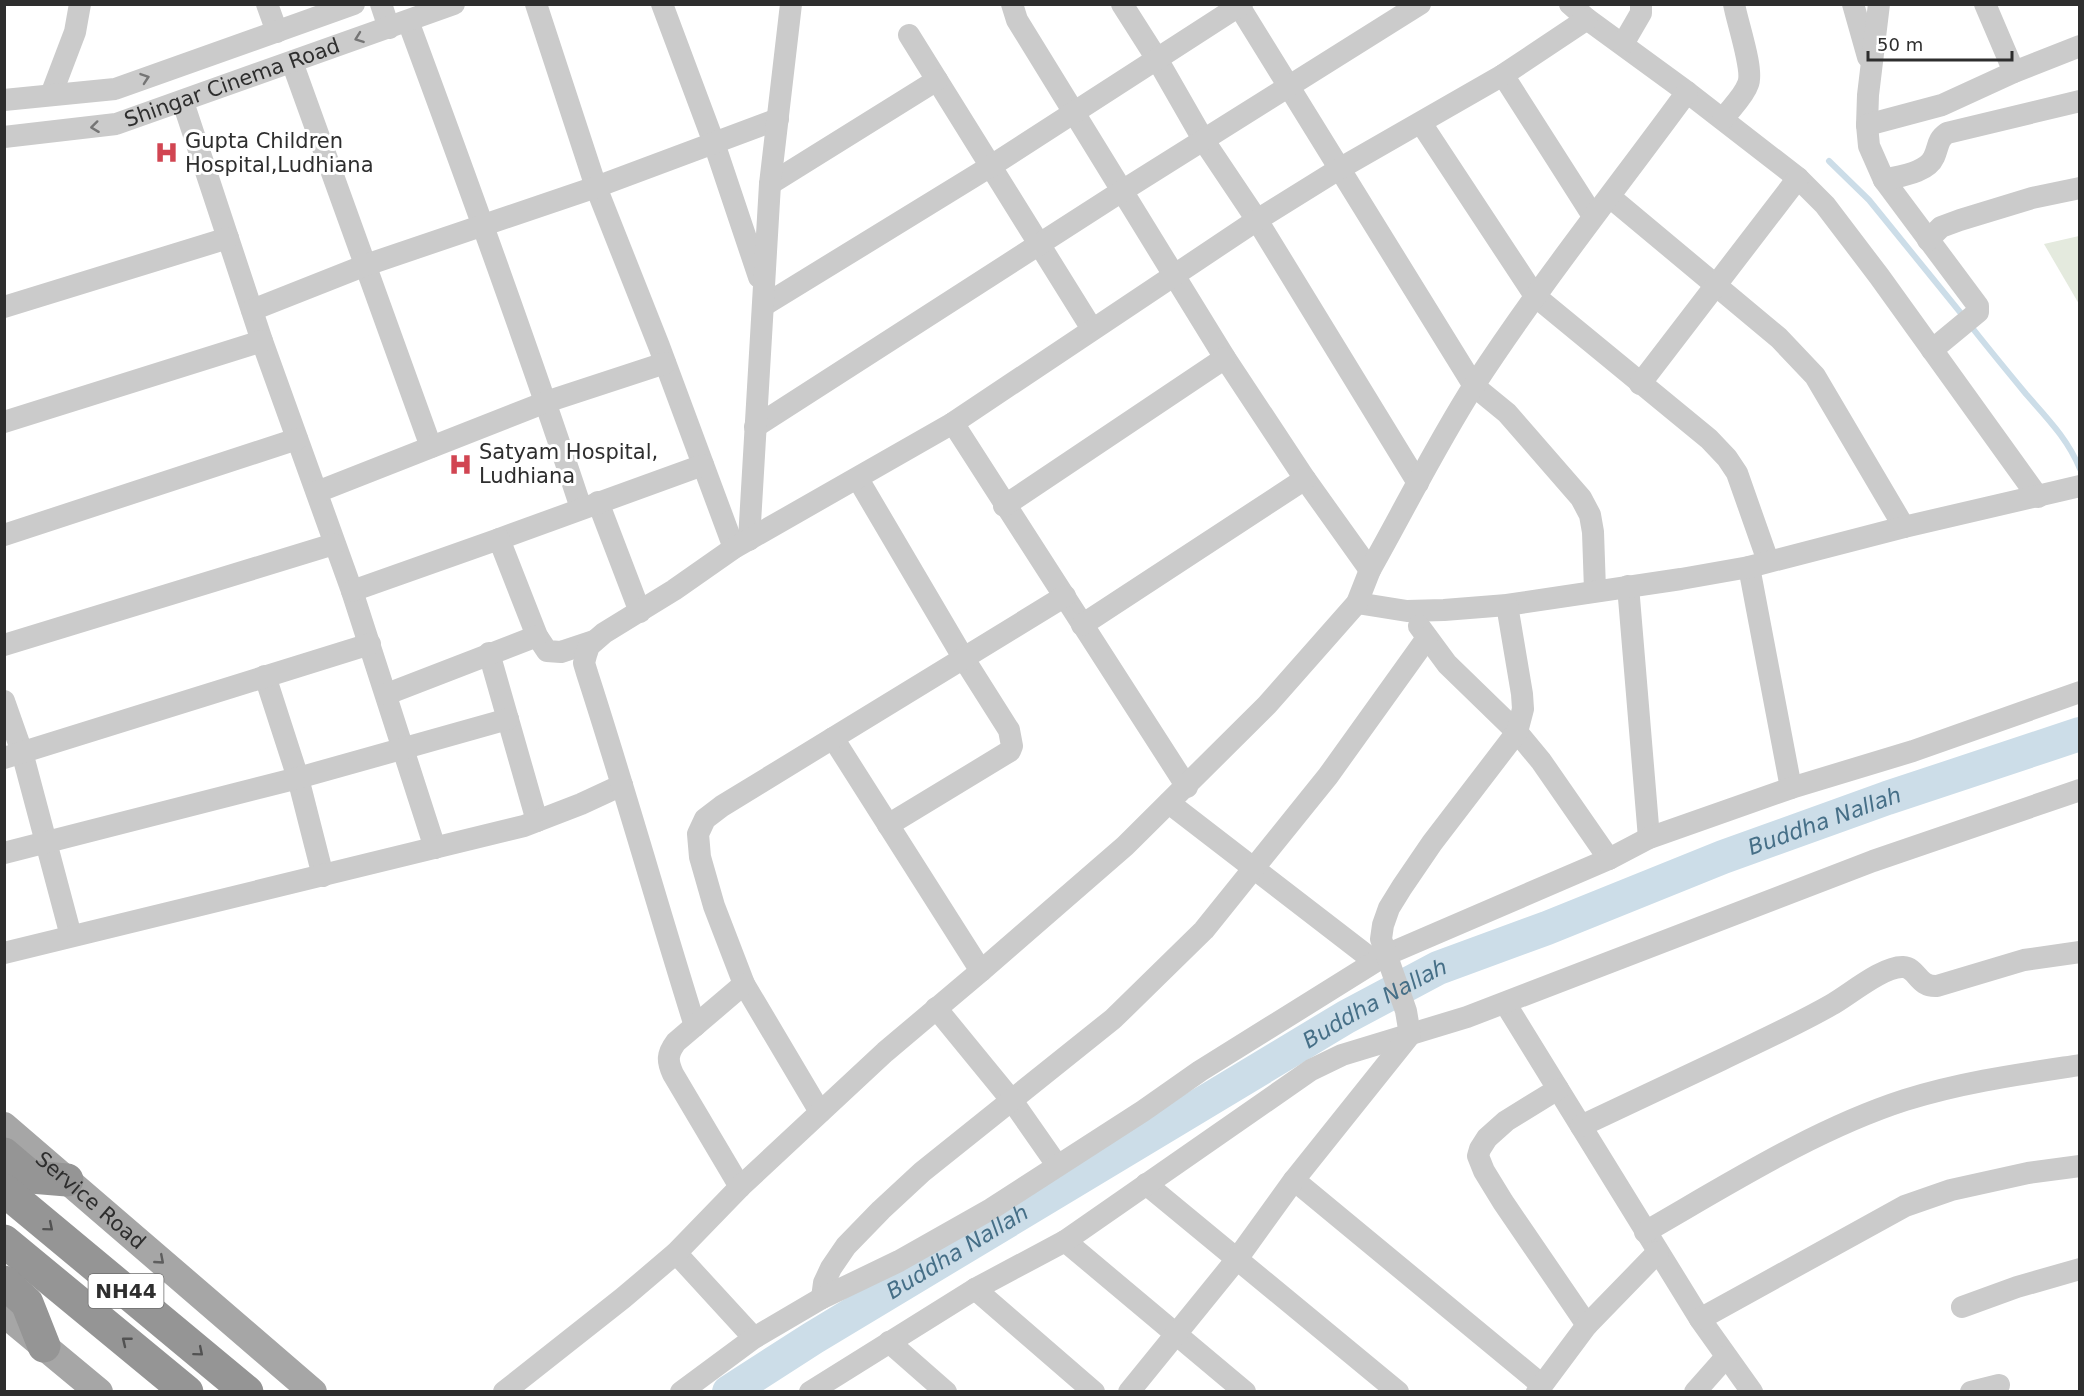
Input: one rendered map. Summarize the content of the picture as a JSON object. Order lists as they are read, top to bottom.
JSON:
{
  "streets": {
    "highway": ["NH44"],
    "main road": ["Service Road"],
    "street": ["Shingar Cinema Road"]
  },
  "water": ["Buddha Nallah"],
  "places": {
    "hospital": ["Gupta Children Hospital,Ludhiana", "Satyam Hospital, Ludhiana"]
  },
  "scale_bar": "50 m"
}
